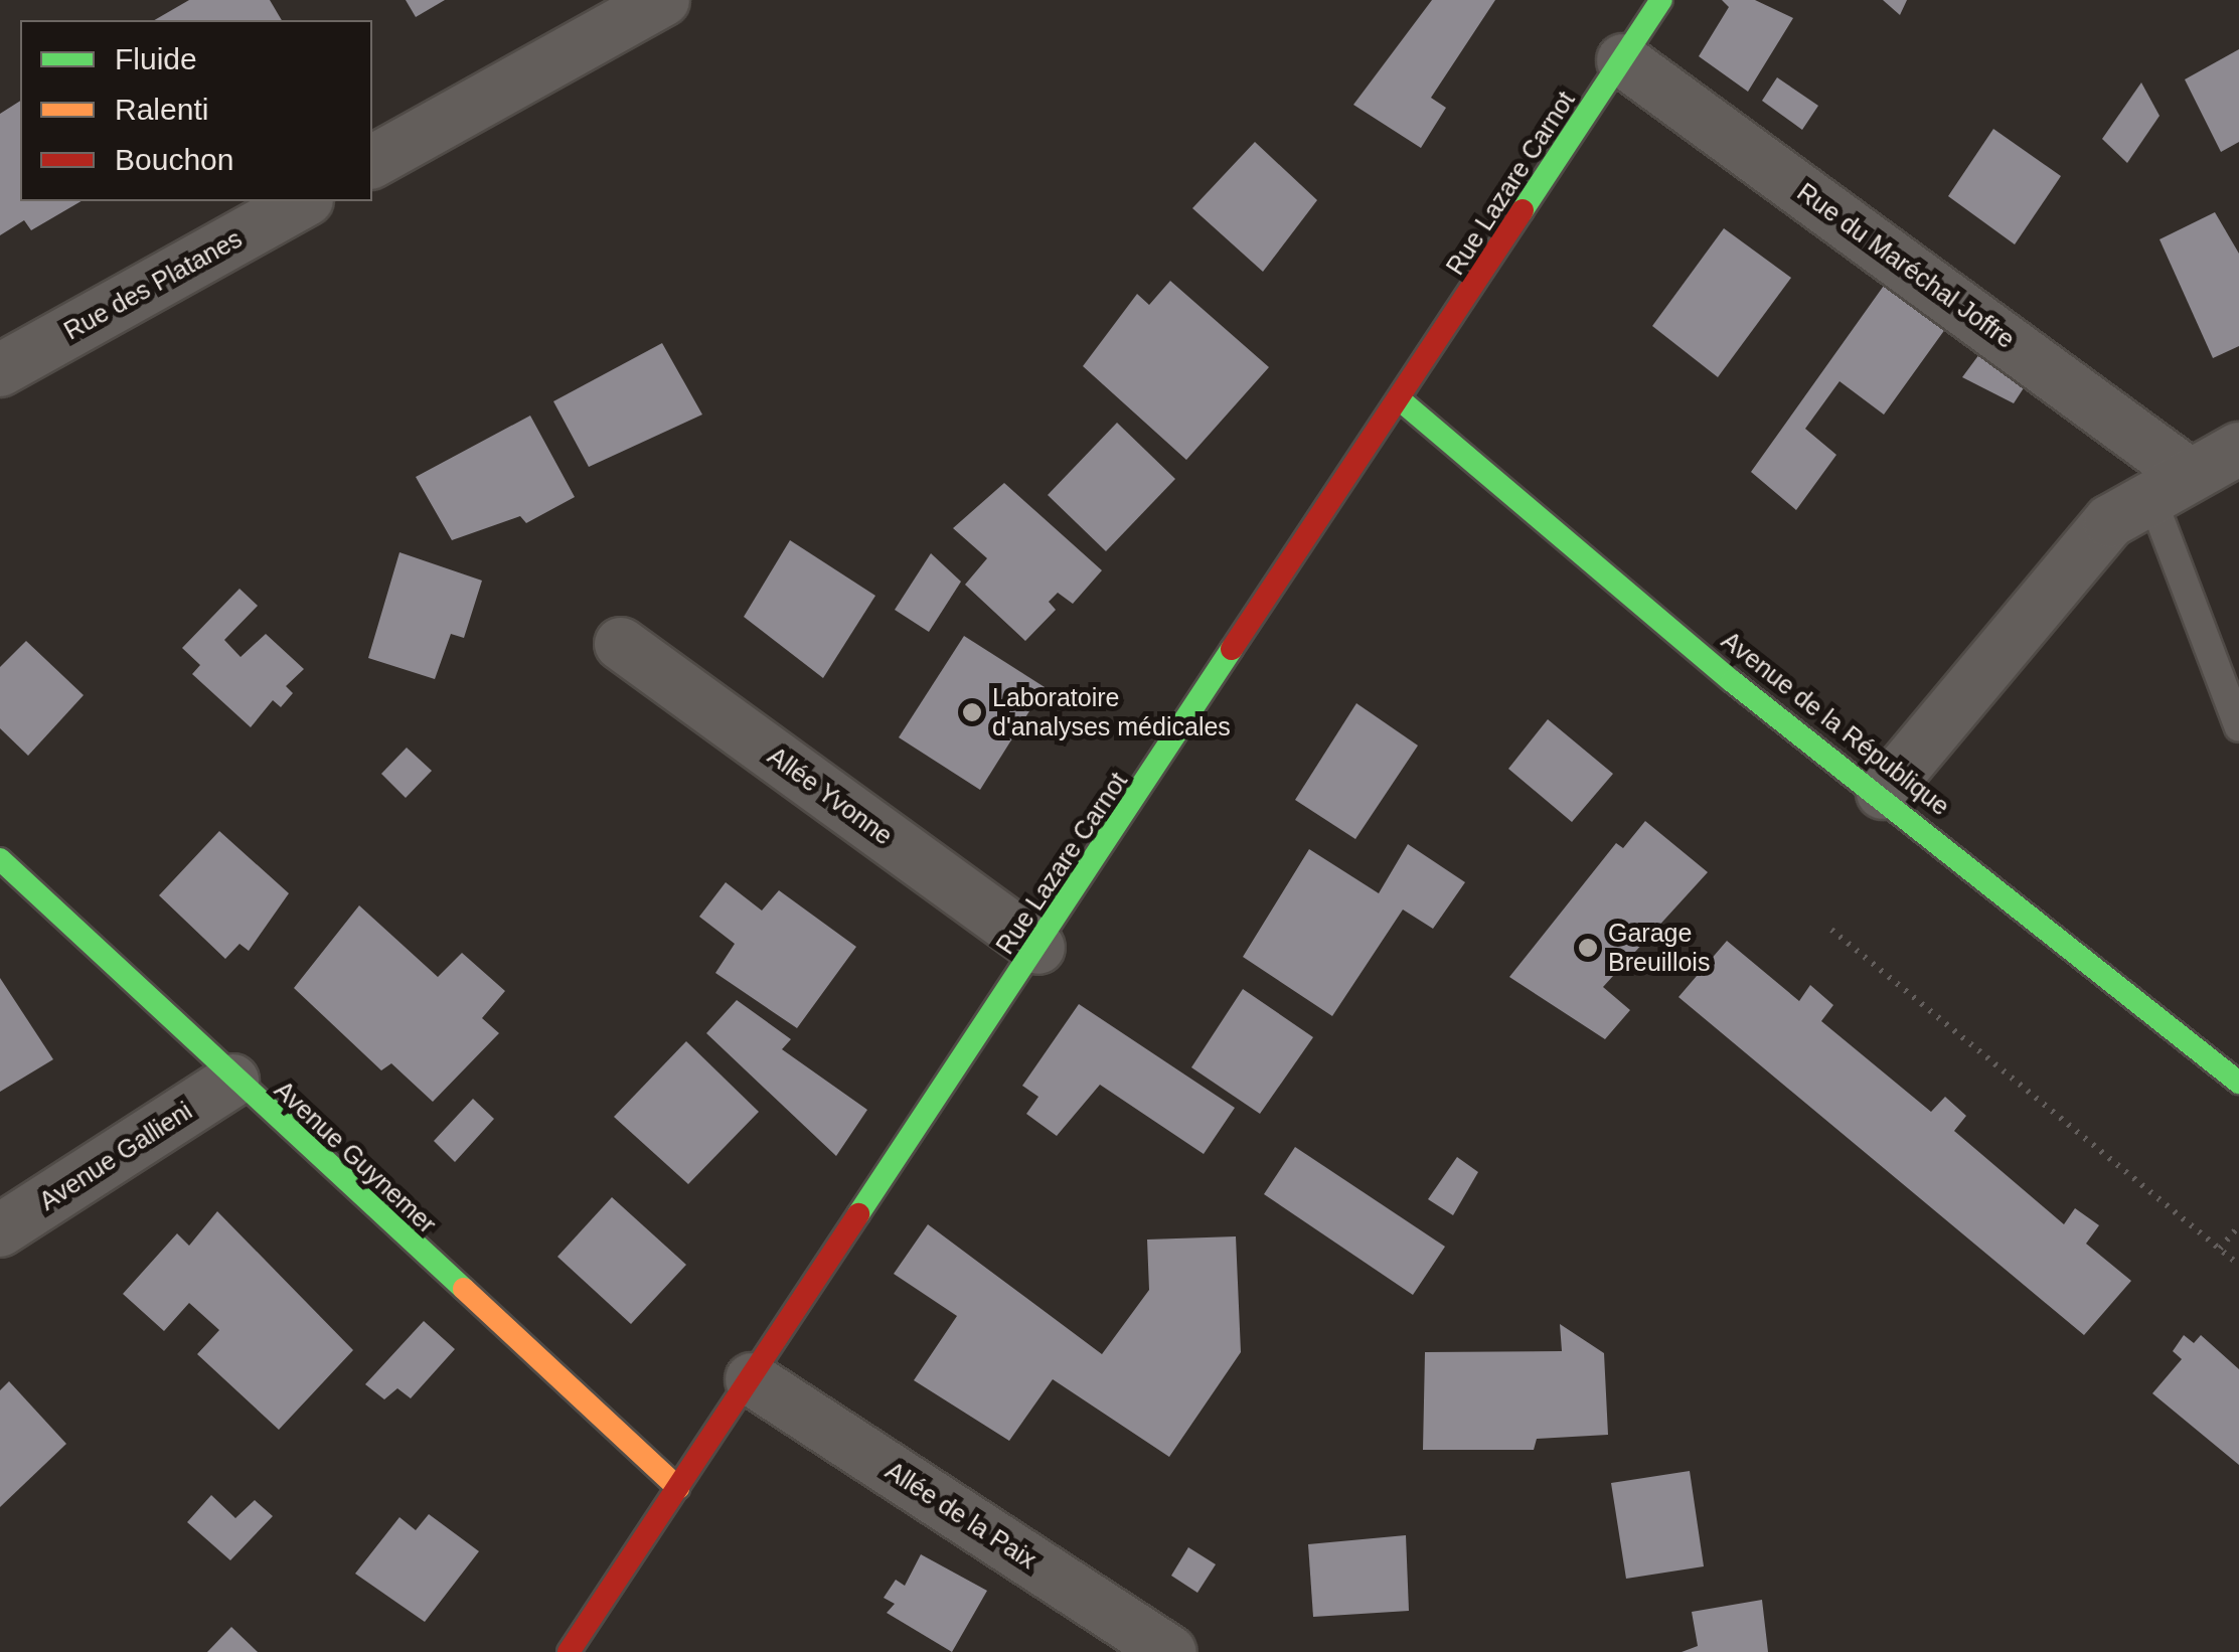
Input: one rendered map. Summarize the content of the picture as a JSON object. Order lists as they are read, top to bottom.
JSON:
{
  "streets": {
    "street": [
      "Rue Lazare Carnot",
      "Rue du Maréchal Joffre",
      "Rue des Platanes",
      "Avenue de la République",
      "Allée Yvonne",
      "Avenue Gallieni",
      "Avenue Guynemer",
      "Allée de la Paix"
    ]
  },
  "crossings": [
    ["Rue Lazare Carnot", "Rue du Maréchal Joffre"],
    ["Rue Lazare Carnot", "Avenue de la République"],
    ["Rue Lazare Carnot", "Allée Yvonne"],
    ["Rue Lazare Carnot", "Avenue Guynemer"],
    ["Rue Lazare Carnot", "Allée de la Paix"],
    ["Avenue Gallieni", "Avenue Guynemer"]
  ],
  "places": ["Laboratoire d'analyses médicales", "Garage Breuillois"],
  "legend": ["Fluide", "Ralenti", "Bouchon"]
}
